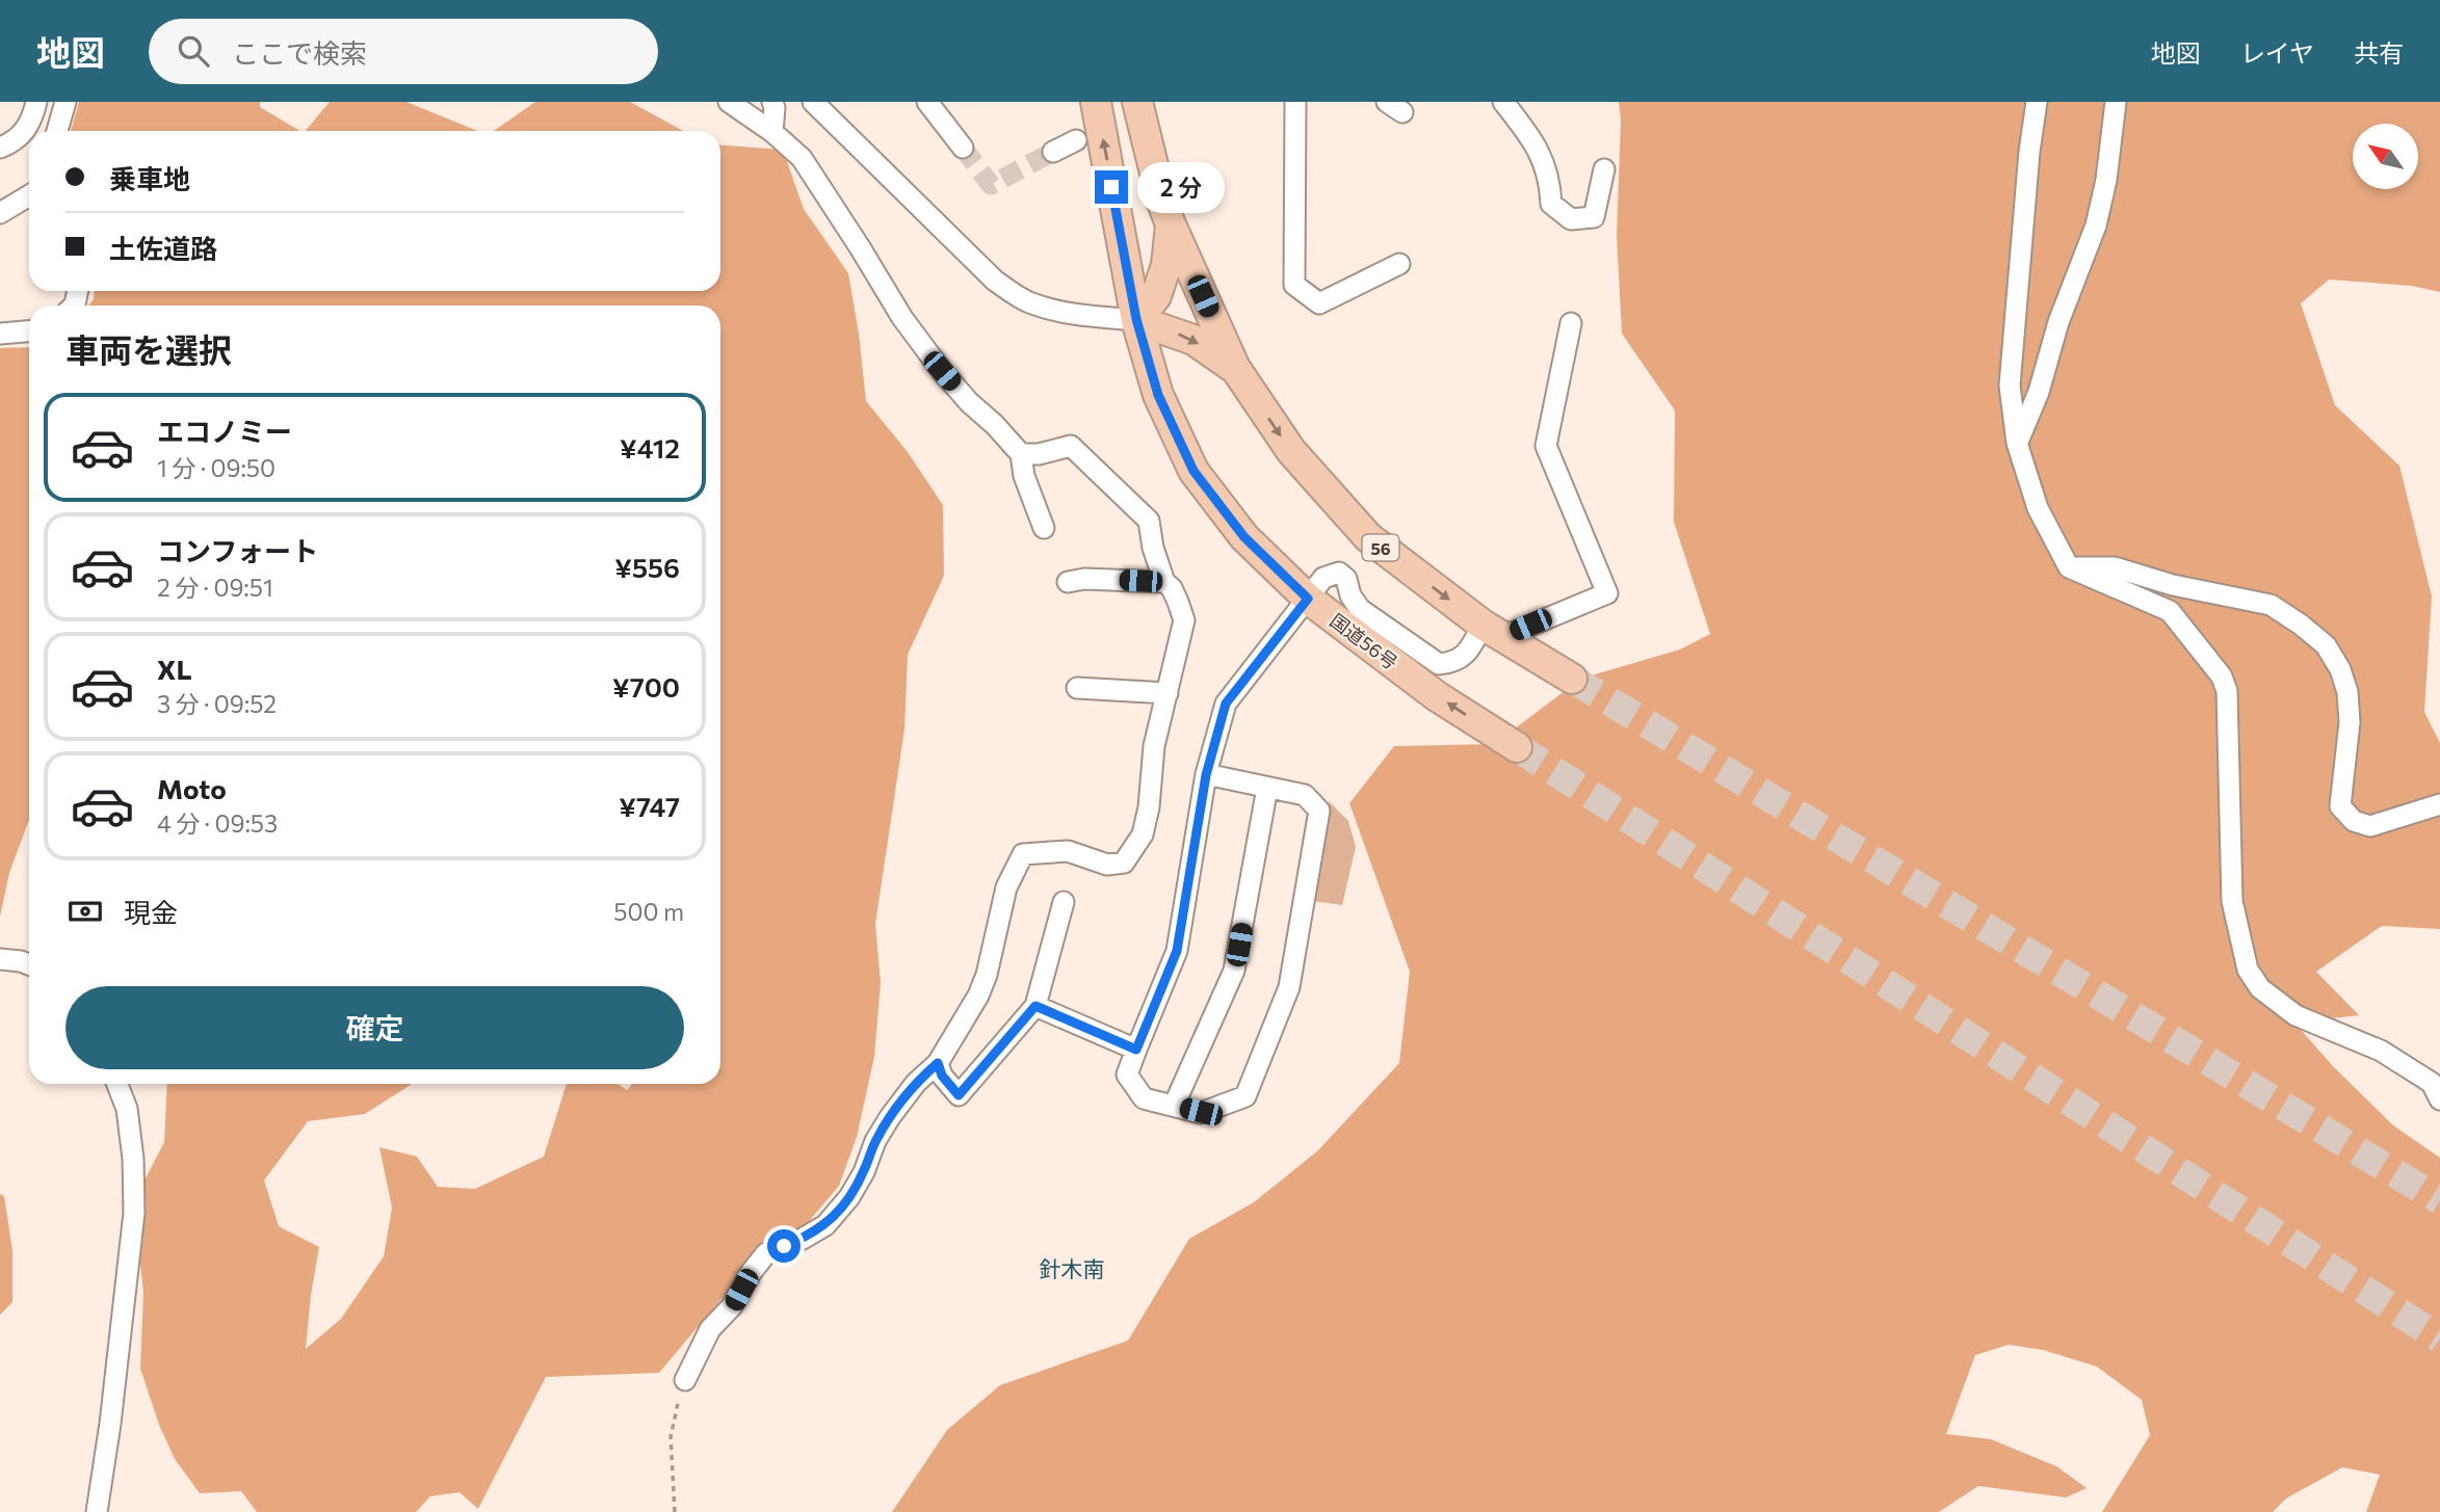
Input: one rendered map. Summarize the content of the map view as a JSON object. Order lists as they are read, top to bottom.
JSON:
{
  "streets": {
    "highway": ["56", "国道56号"]
  },
  "districts": ["針木南"],
  "north": "top left",
  "page": {
    "header": "地図",
    "search": "ここで検索",
    "nav": ["地図", "レイヤ", "共有"],
    "banner": ["乗車地", "土佐道路"],
    "bubble": "2 分",
    "heading": "車両を選択",
    "list": [
      {
        "name": "エコノミー",
        "note": "1 分 · 09:50",
        "value": "¥412"
      },
      {
        "name": "コンフォート",
        "note": "2 分 · 09:51",
        "value": "¥556"
      },
      {
        "name": "XL",
        "note": "3 分 · 09:52",
        "value": "¥700"
      },
      {
        "name": "Moto",
        "note": "4 分 · 09:53",
        "value": "¥747"
      }
    ],
    "pay": ["現金", "500 m"],
    "buttons": "確定"
  }
}
